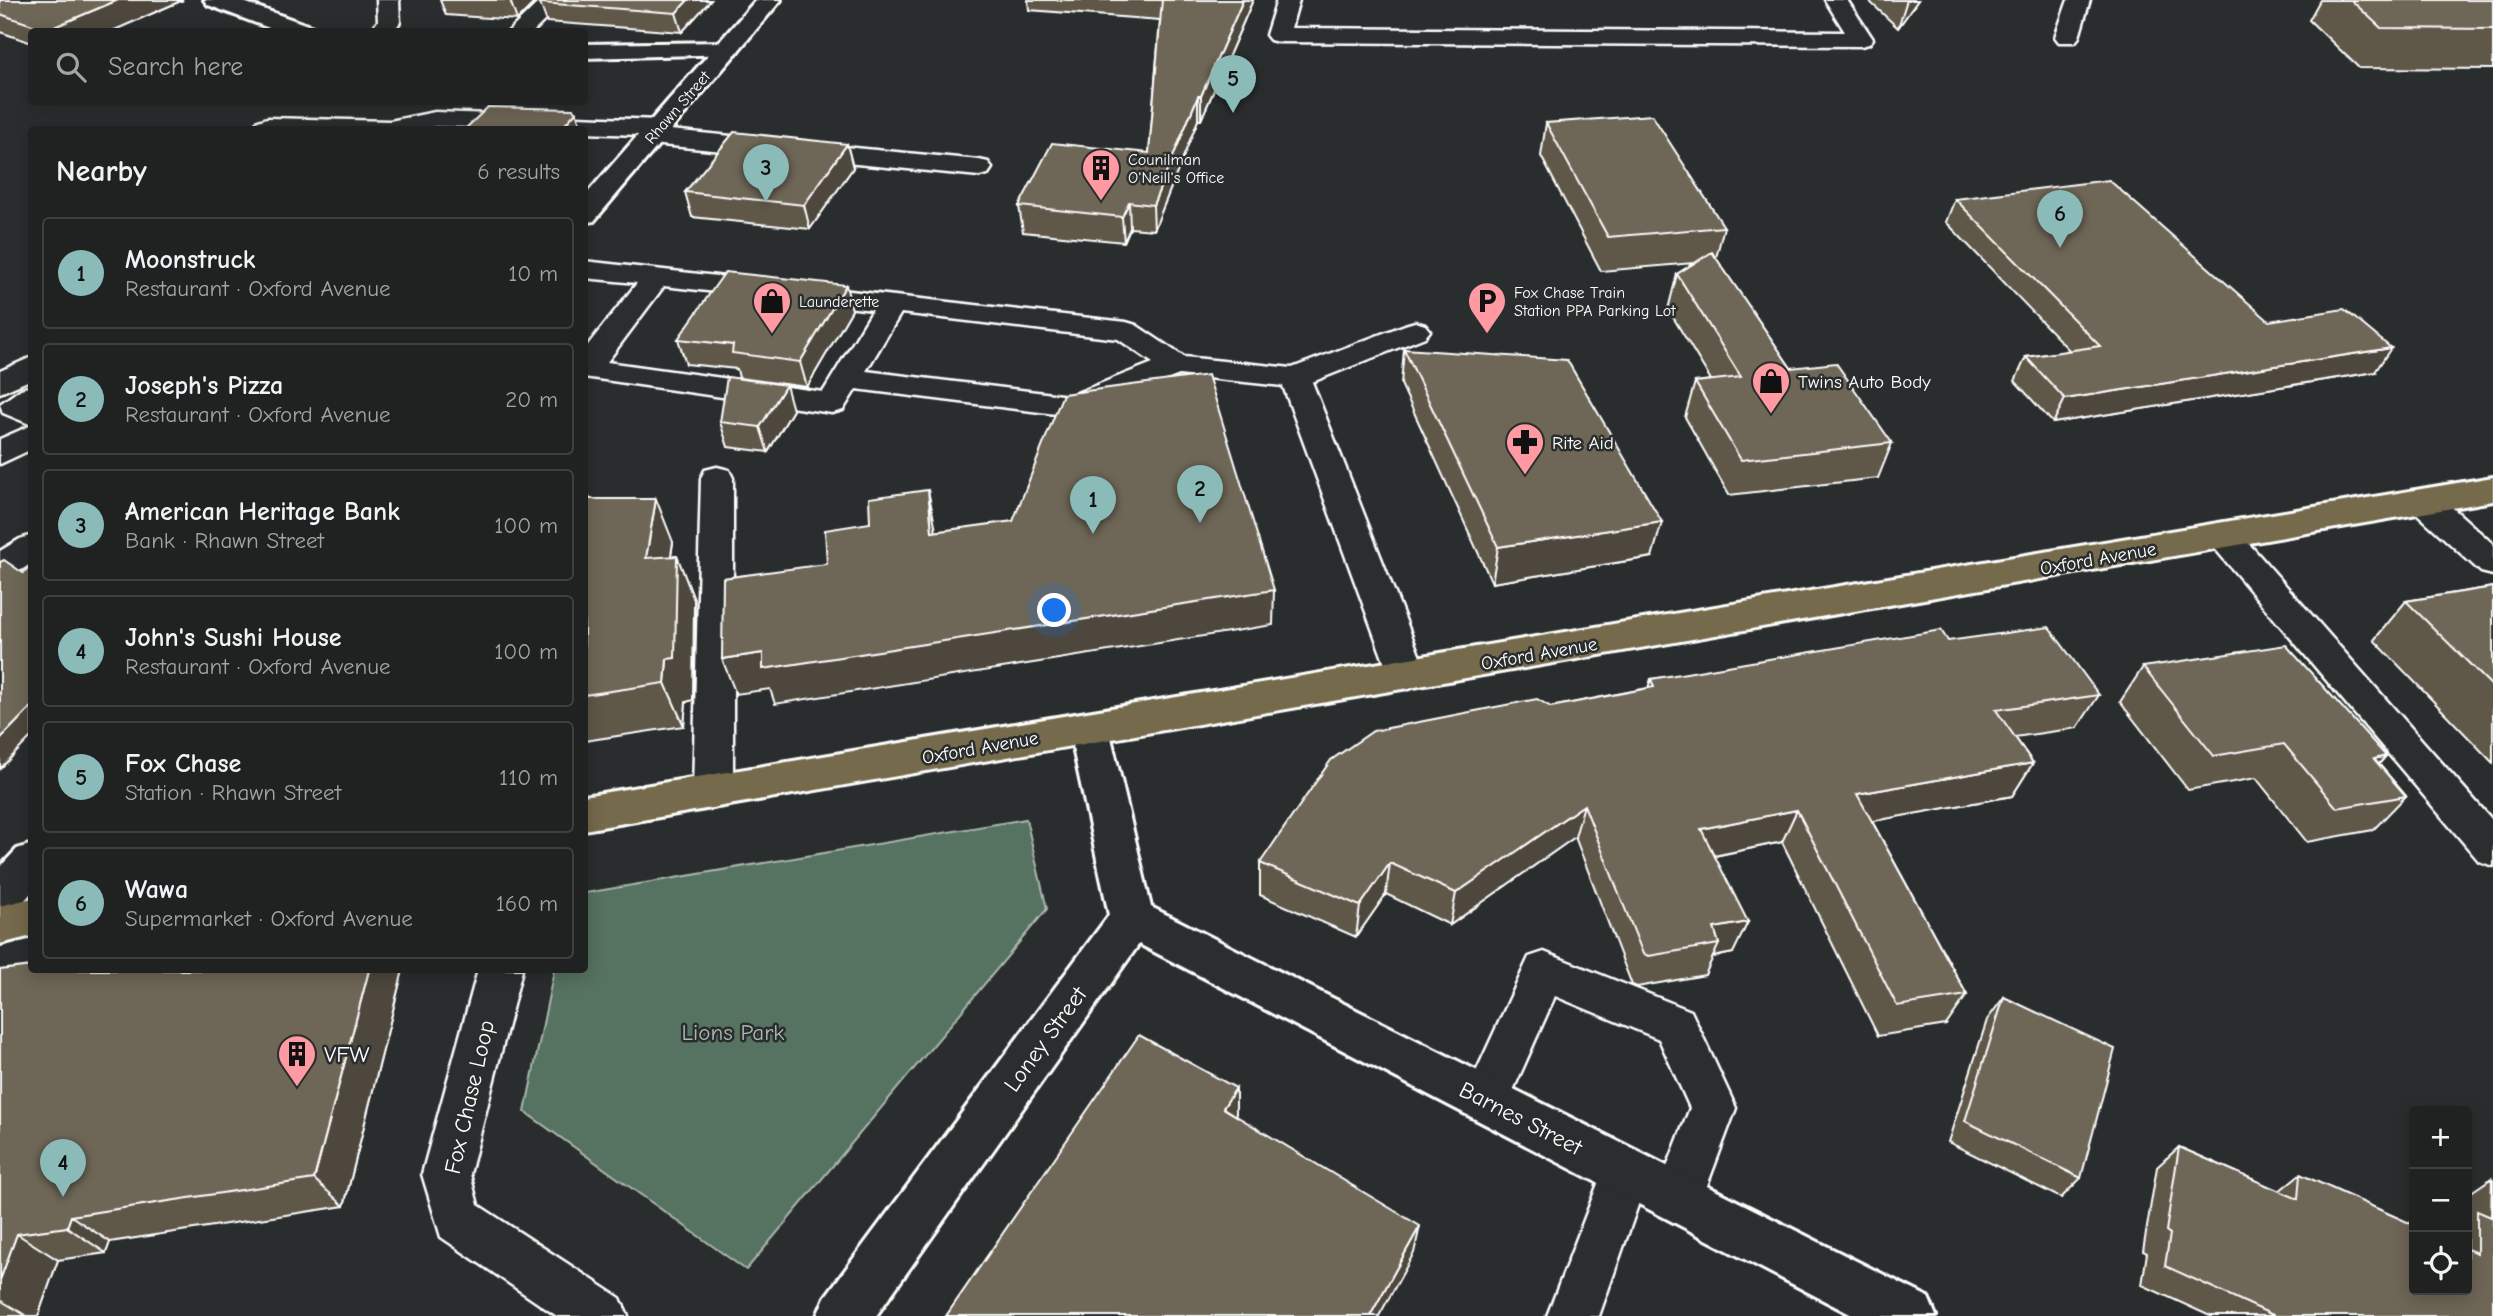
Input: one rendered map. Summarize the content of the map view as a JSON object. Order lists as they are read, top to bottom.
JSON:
{
  "streets": {
    "main road": ["Oxford Avenue"],
    "street": ["Rhawn Street", "Loney Street", "Barnes Street"],
    "lane": ["Fox Chase Loop"]
  },
  "crossings": [
    ["Loney Street", "Barnes Street"]
  ],
  "parks": ["Lions Park"],
  "places": {
    "building": ["Counilman O'Neill's Office", "VFW"],
    "shop": ["Launderette", "Twins Auto Body"],
    "parking": ["Fox Chase Train Station PPA Parking Lot"],
    "pharmacy": ["Rite Aid"]
  },
  "page": {
    "search": "Search here",
    "pins": [
      "5",
      "3",
      "6",
      "2",
      "1",
      "4"
    ],
    "heading": ["Nearby", "6 results"],
    "list": [
      {
        "mark": "1",
        "name": "Moonstruck",
        "note": "Restaurant · Oxford Avenue",
        "value": "10 m"
      },
      {
        "mark": "2",
        "name": "Joseph's Pizza",
        "note": "Restaurant · Oxford Avenue",
        "value": "20 m"
      },
      {
        "mark": "3",
        "name": "American Heritage Bank",
        "note": "Bank · Rhawn Street",
        "value": "100 m"
      },
      {
        "mark": "4",
        "name": "John's Sushi House",
        "note": "Restaurant · Oxford Avenue",
        "value": "100 m"
      },
      {
        "mark": "5",
        "name": "Fox Chase",
        "note": "Station · Rhawn Street",
        "value": "110 m"
      },
      {
        "mark": "6",
        "name": "Wawa",
        "note": "Supermarket · Oxford Avenue",
        "value": "160 m"
      }
    ],
    "map_buttons": ["+", "−"]
  }
}
